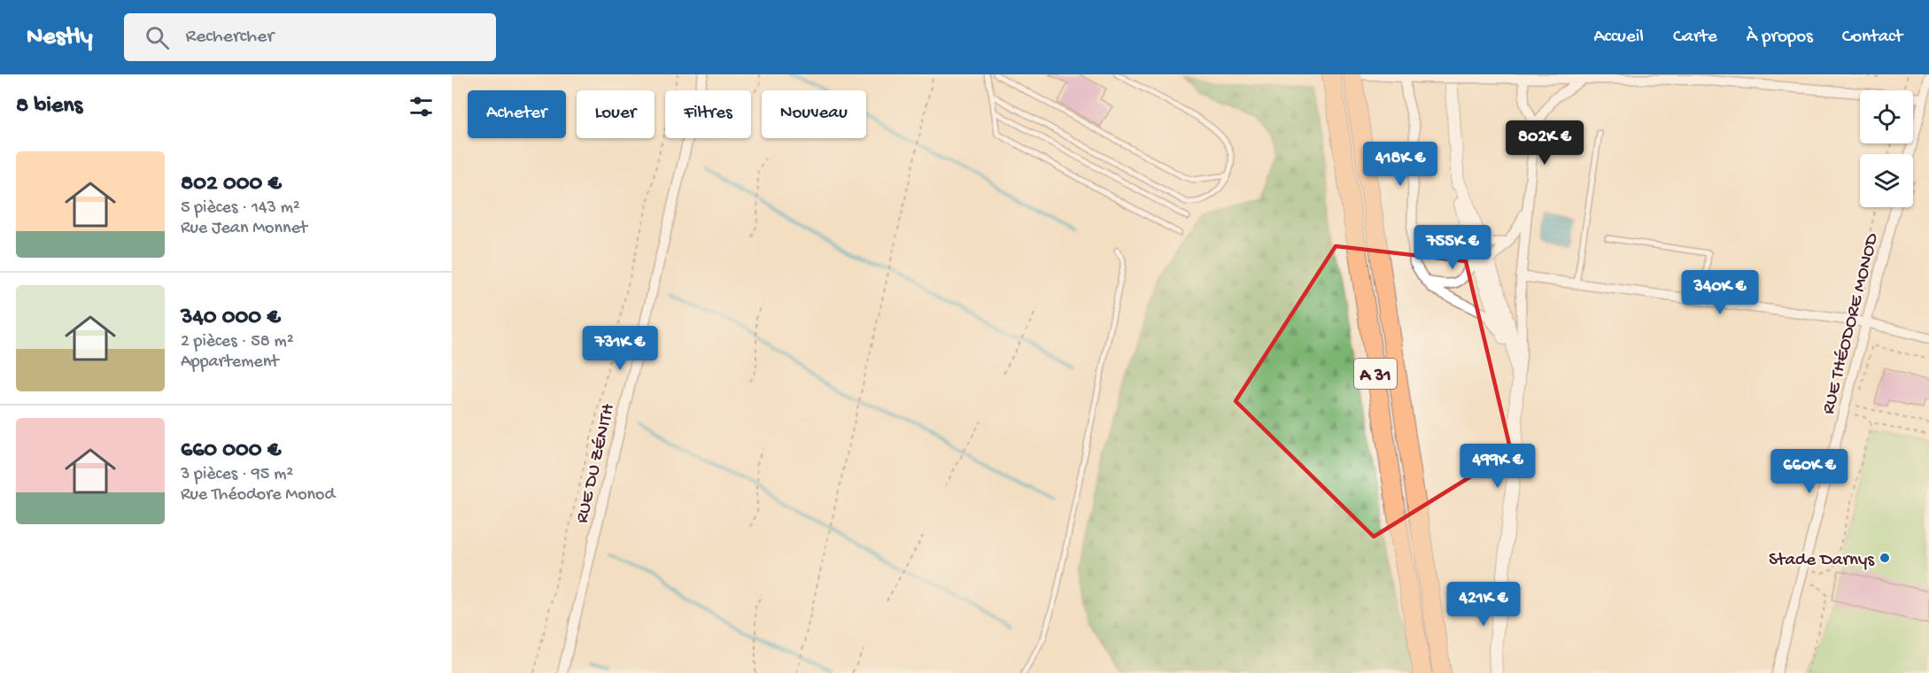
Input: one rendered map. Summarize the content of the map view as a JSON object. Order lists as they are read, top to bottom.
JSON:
{
  "streets": {
    "highway": ["A 31"],
    "street": ["RUE THÉODORE MONOD", "RUE DU ZÉNITH"]
  },
  "places": ["Stade Darnys"],
  "page": {
    "header": "Nestly",
    "search": "Rechercher",
    "nav": [
      "Accueil",
      "Carte",
      "À propos",
      "Contact"
    ],
    "heading": "8 biens",
    "chip": [
      "Acheter",
      "Louer",
      "Filtres",
      "Nouveau"
    ],
    "price": [
      "802K €",
      "418K €",
      "755K €",
      "340K €",
      "731K €",
      "499K €",
      "660K €",
      "421K €"
    ],
    "list": [
      {
        "name": "802 000 €",
        "note": "5 pièces · 143 m² · Rue Jean Monnet"
      },
      {
        "name": "340 000 €",
        "note": "2 pièces · 58 m² · Appartement"
      },
      {
        "name": "660 000 €",
        "note": "3 pièces · 95 m² · Rue Théodore Monod"
      }
    ]
  }
}
